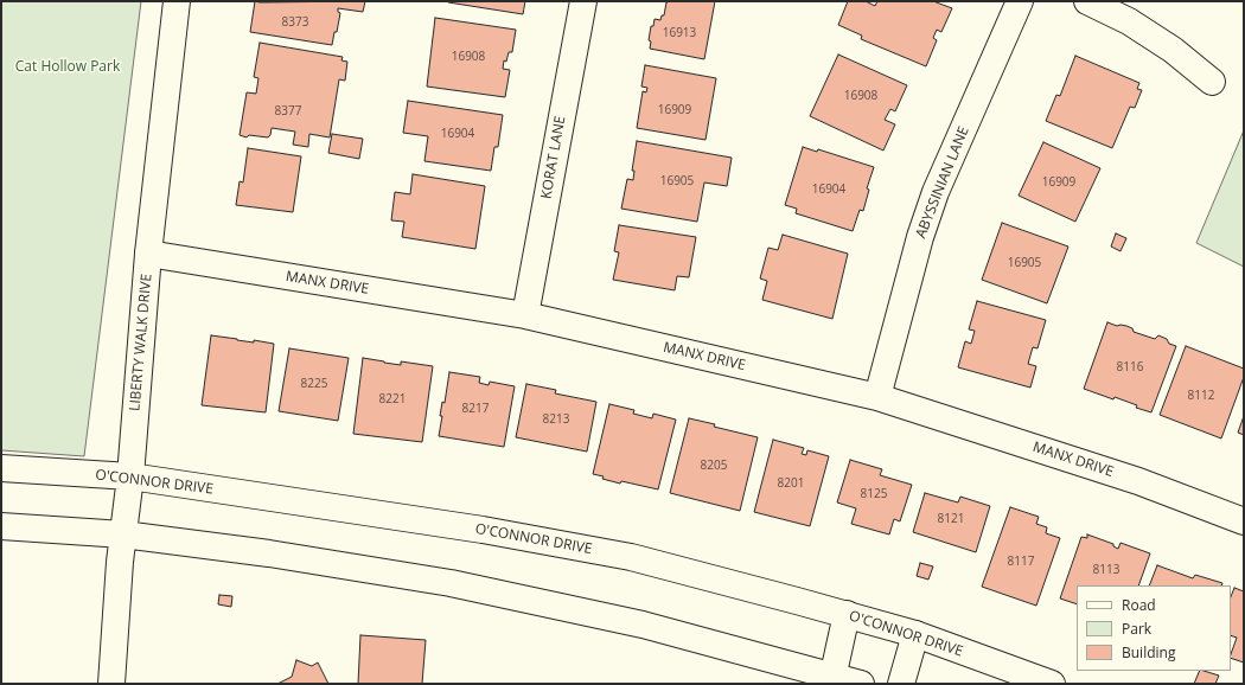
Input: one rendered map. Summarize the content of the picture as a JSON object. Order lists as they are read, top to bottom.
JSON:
{
  "streets": {
    "street": [
      "KORAT LANE",
      "ABYSSINIAN LANE",
      "MANX DRIVE",
      "LIBERTY WALK DRIVE",
      "O'CONNOR DRIVE"
    ]
  },
  "crossings": [
    ["KORAT LANE", "MANX DRIVE"],
    ["ABYSSINIAN LANE", "MANX DRIVE"],
    ["MANX DRIVE", "LIBERTY WALK DRIVE"],
    ["LIBERTY WALK DRIVE", "O'CONNOR DRIVE"]
  ],
  "parks": ["Cat Hollow Park"],
  "house_numbers": [
    "8373",
    "16913",
    "16908",
    "16908",
    "16909",
    "8377",
    "16904",
    "16905",
    "16909",
    "16904",
    "16905",
    "8116",
    "8225",
    "8112",
    "8221",
    "8217",
    "8213",
    "8205",
    "8201",
    "8125",
    "8121",
    "8117",
    "8113"
  ],
  "legend": ["Road", "Park", "Building"]
}
